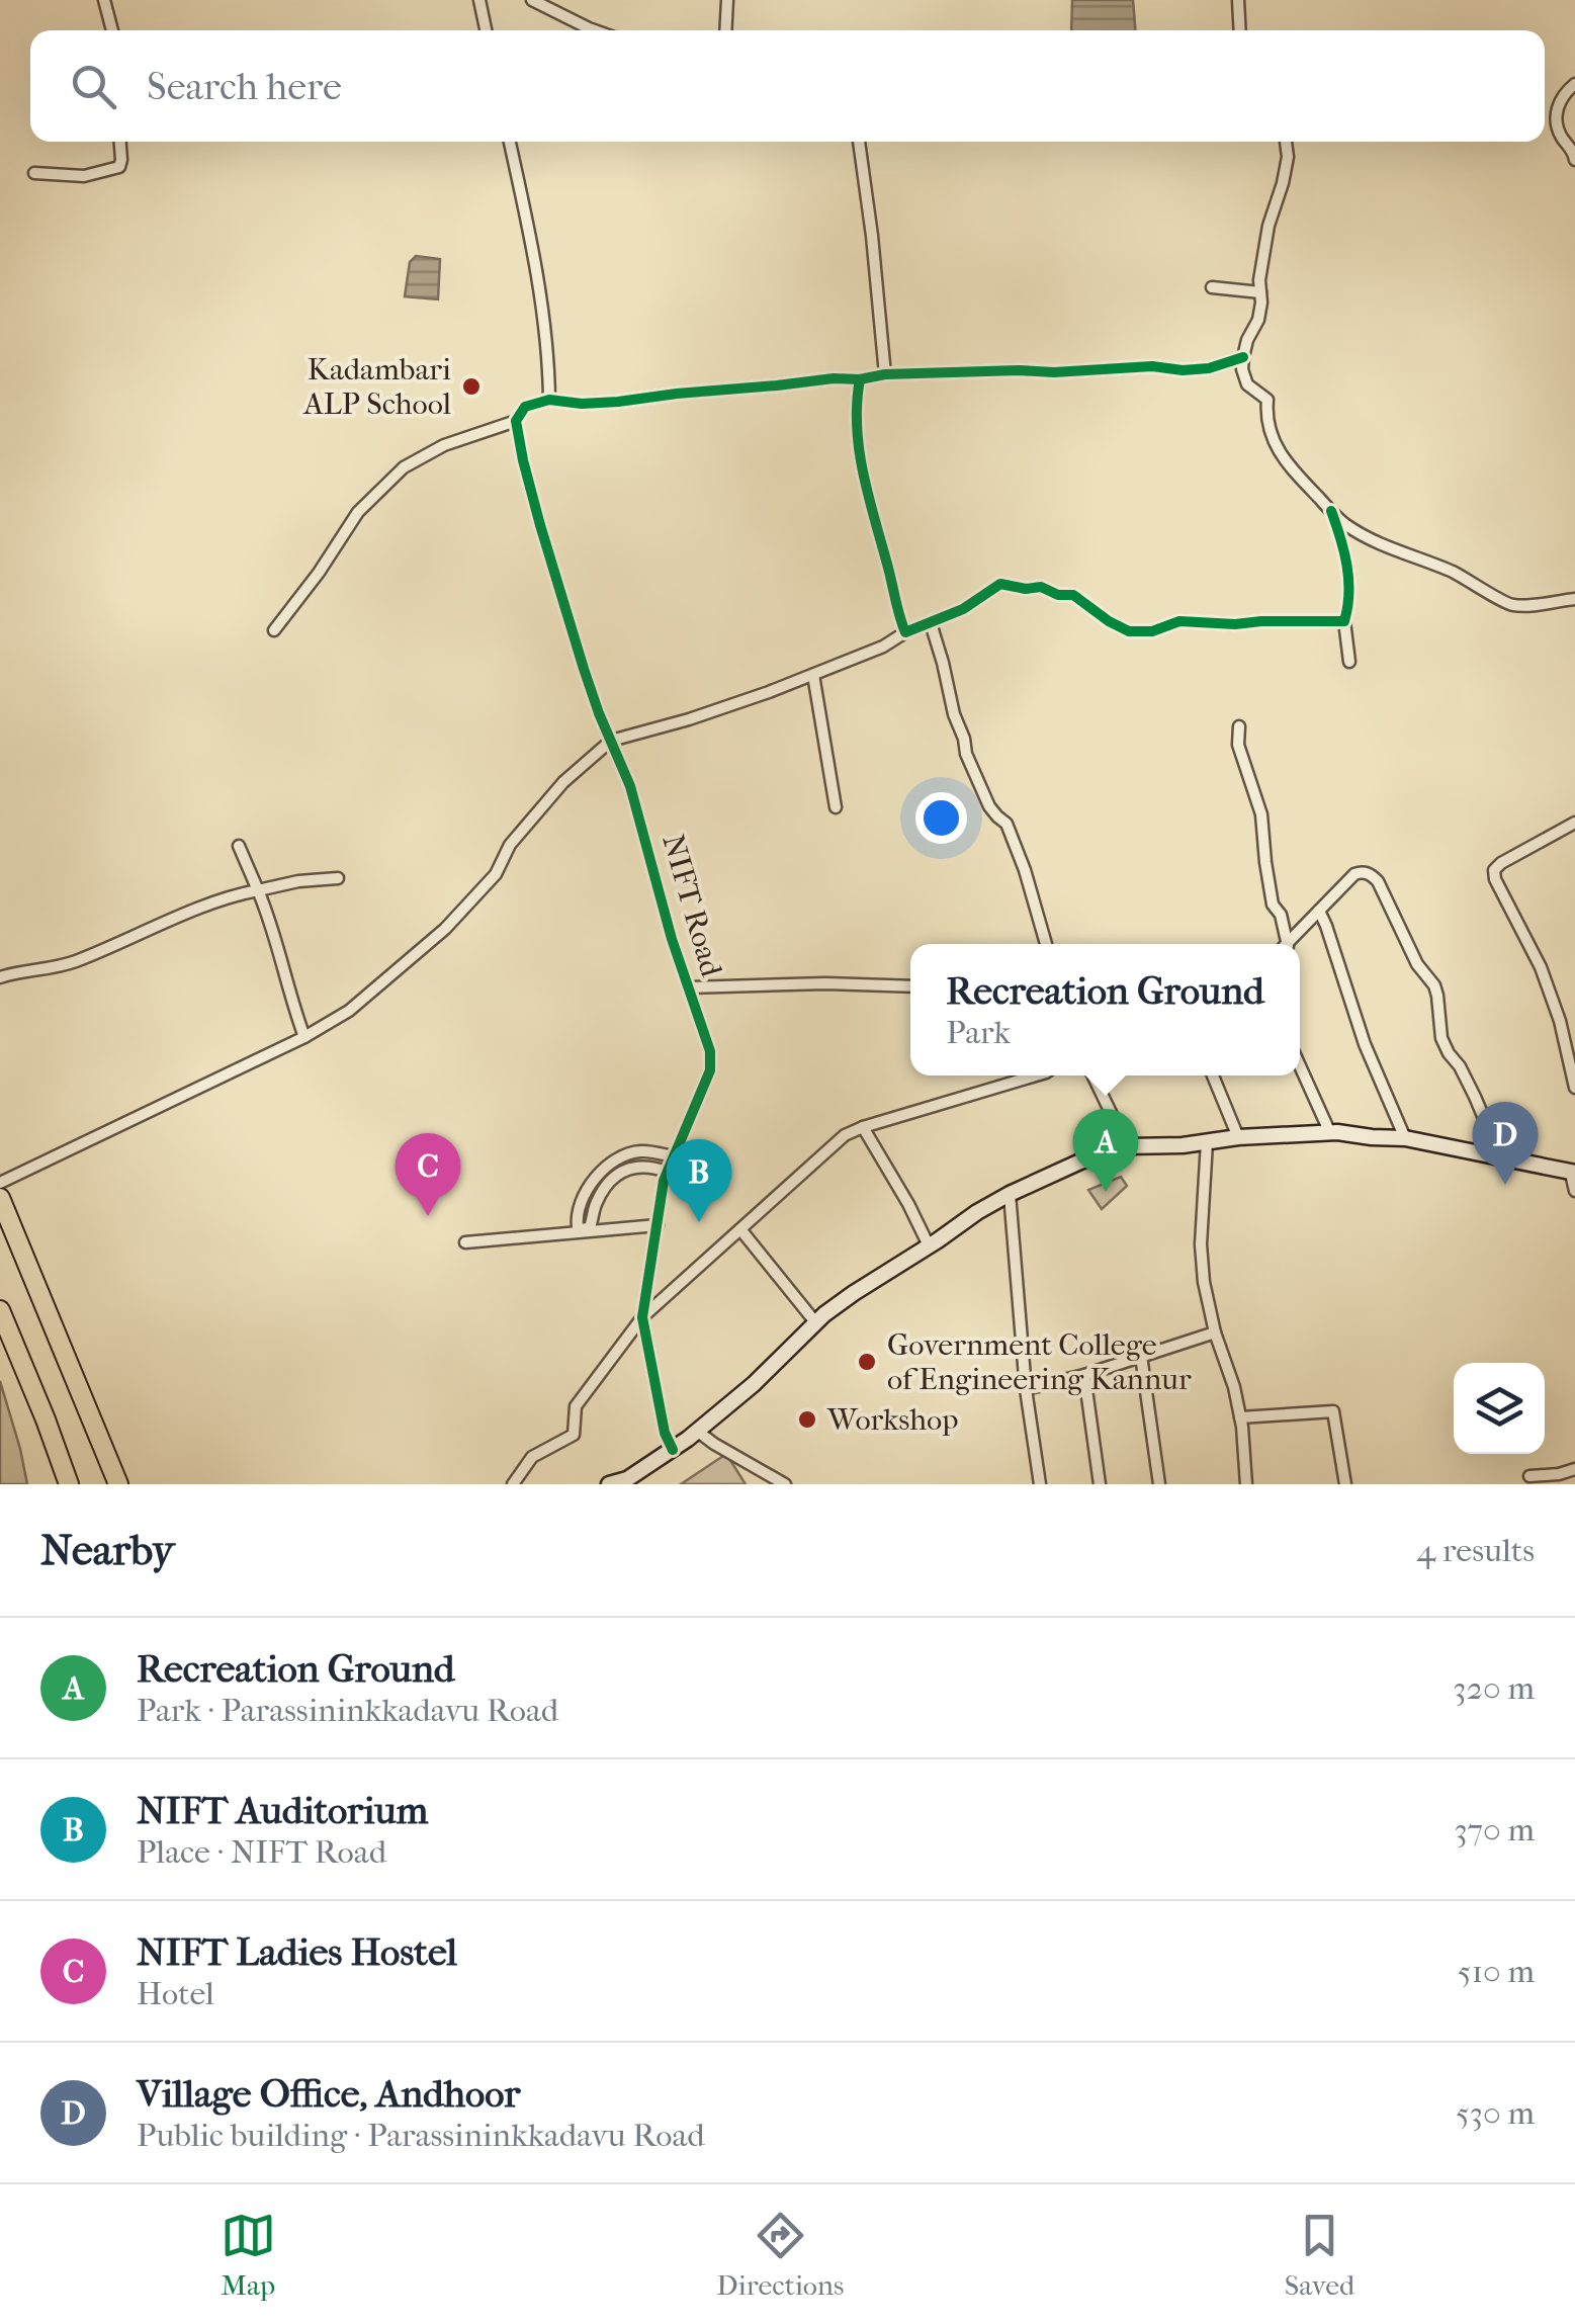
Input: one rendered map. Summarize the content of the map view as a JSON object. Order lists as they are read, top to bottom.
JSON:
{
  "streets": {
    "street": ["NIFT Road"]
  },
  "places": ["Kadambari ALP School", "Government College of Engineering Kannur", "Workshop"],
  "page": {
    "search": "Search here",
    "popup": ["Recreation Ground", "Park"],
    "pins": [
      "D",
      "A",
      "C",
      "B"
    ],
    "heading": ["Nearby", "4 results"],
    "list": [
      {
        "mark": "A",
        "name": "Recreation Ground",
        "note": "Park · Parassininkkadavu Road",
        "value": "320 m"
      },
      {
        "mark": "B",
        "name": "NIFT Auditorium",
        "note": "Place · NIFT Road",
        "value": "370 m"
      },
      {
        "mark": "C",
        "name": "NIFT Ladies Hostel",
        "note": "Hotel",
        "value": "510 m"
      },
      {
        "mark": "D",
        "name": "Village Office, Andhoor",
        "note": "Public building · Parassininkkadavu Road",
        "value": "530 m"
      }
    ],
    "nav": ["Map", "Directions", "Saved"]
  }
}
